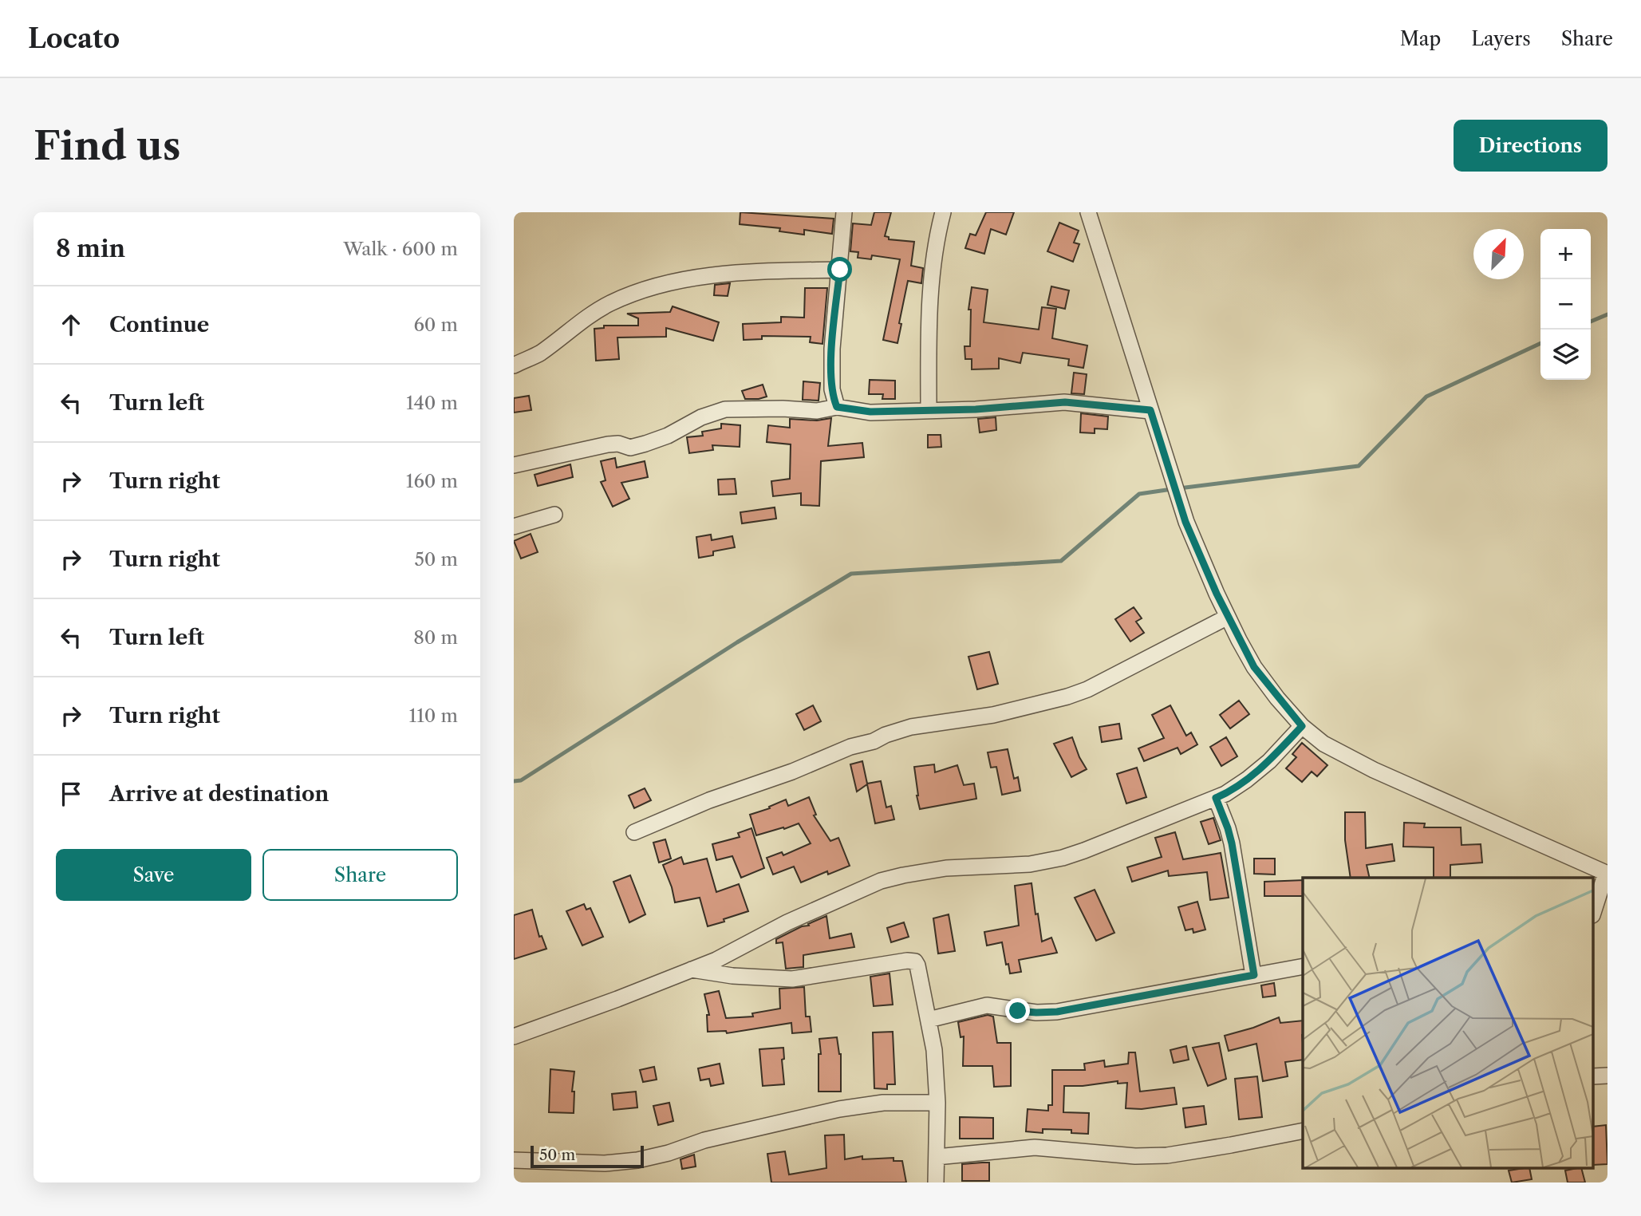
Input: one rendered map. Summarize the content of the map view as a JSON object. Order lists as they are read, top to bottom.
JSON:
{
  "scale_bar": "50 m",
  "north": "top right",
  "page": {
    "header": "Locato",
    "nav": ["Map", "Layers", "Share"],
    "buttons": [
      "Directions",
      ["Save", "Share"]
    ],
    "title": "Find us",
    "heading": ["8 min", "Walk · 600 m"],
    "map_buttons": ["+", "−"],
    "list": [
      ["Continue", "60 m"],
      ["Turn left", "140 m"],
      ["Turn right", "160 m"],
      ["Turn right", "50 m"],
      ["Turn left", "80 m"],
      ["Turn right", "110 m"],
      "Arrive at destination"
    ],
    "scale": "50 m"
  }
}
